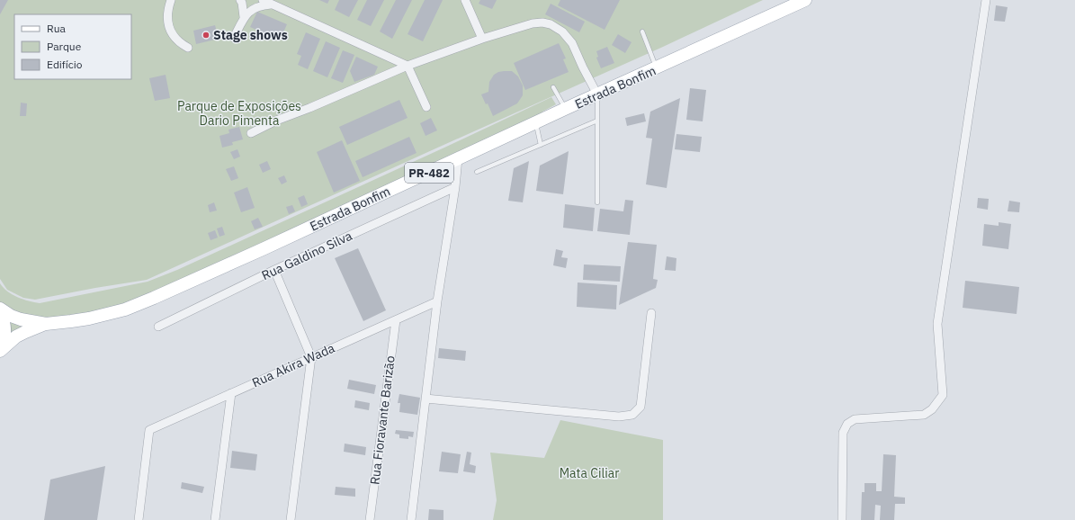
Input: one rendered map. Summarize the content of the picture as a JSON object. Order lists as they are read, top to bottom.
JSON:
{
  "streets": {
    "main road": ["Estrada Bonfim", "PR-482"],
    "street": ["Rua Galdino Silva", "Rua Akira Wada", "Rua Fioravante Barizão"]
  },
  "crossings": [
    ["Rua Akira Wada", "Rua Fioravante Barizão"]
  ],
  "parks": ["Parque de Exposições Dario Pimenta", "Mata Ciliar"],
  "places": ["Stage shows"],
  "legend": ["Rua", "Parque", "Edifício"]
}
